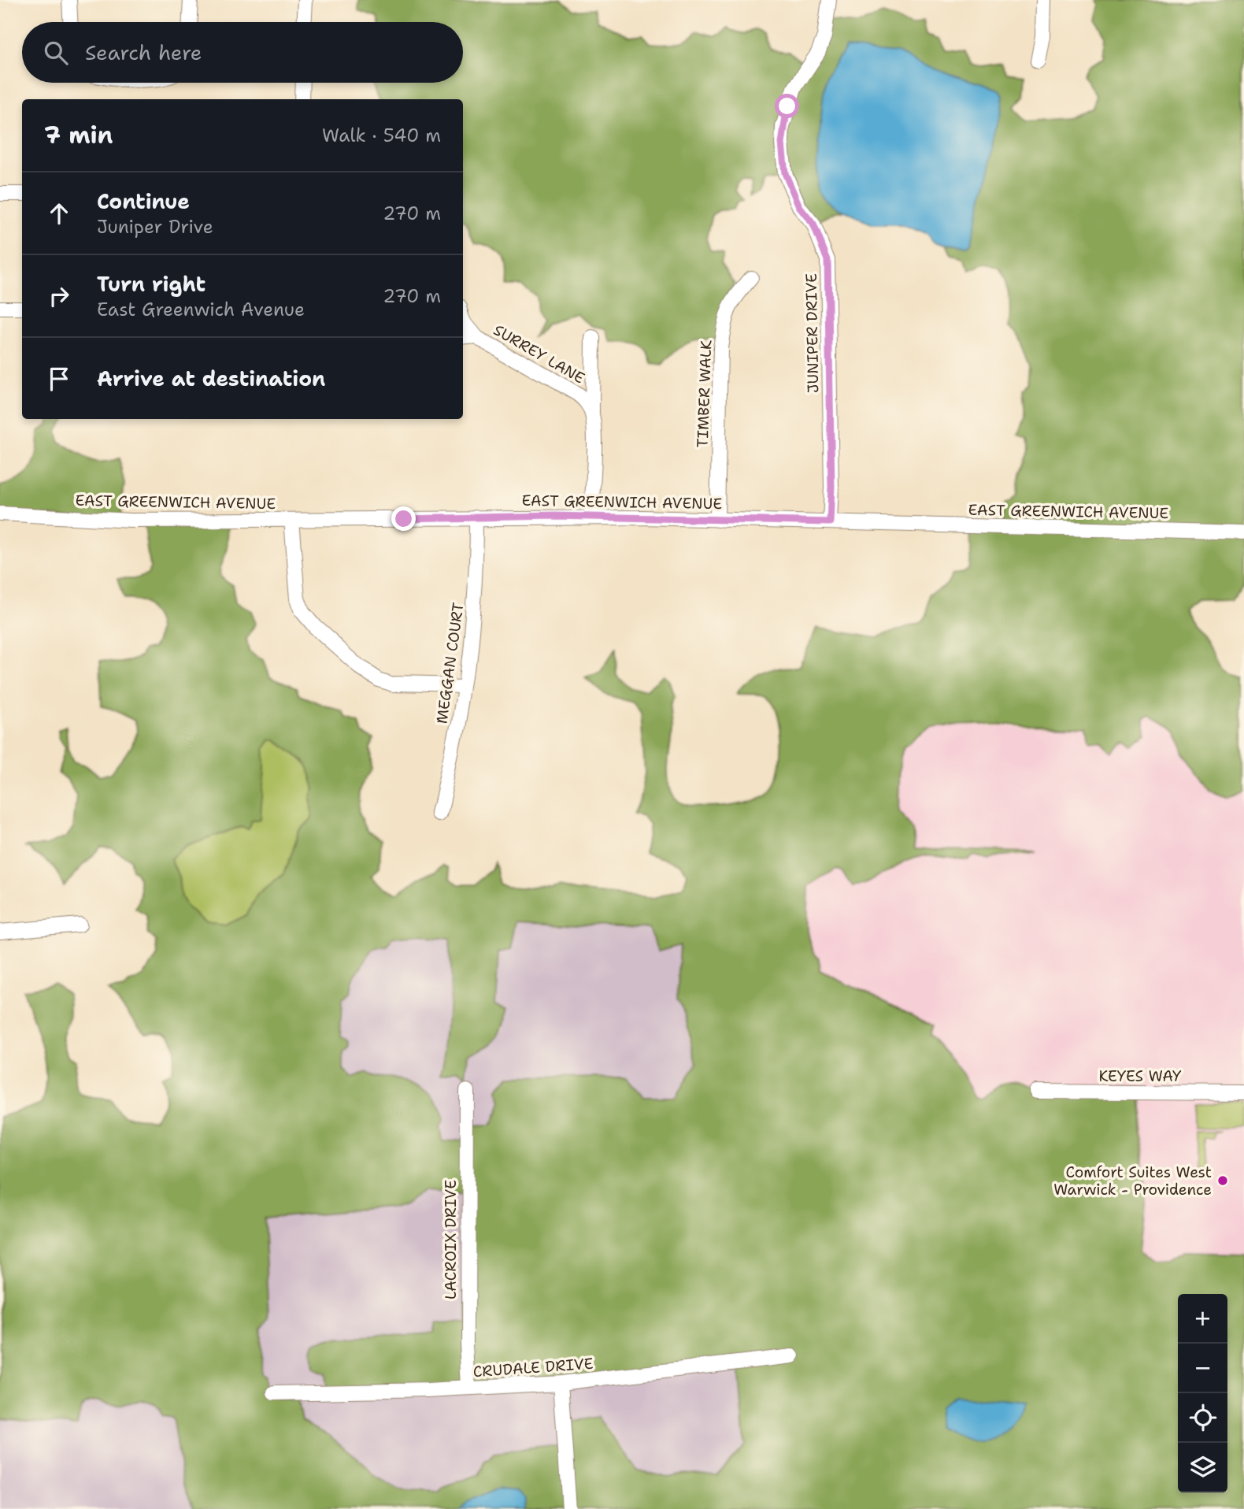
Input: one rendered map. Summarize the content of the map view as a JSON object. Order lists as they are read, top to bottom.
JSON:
{
  "streets": {
    "street": [
      "JUNIPER DRIVE",
      "SURREY LANE",
      "TIMBER WALK",
      "EAST GREENWICH AVENUE",
      "MEGGAN COURT",
      "KEYES WAY",
      "LACROIX DRIVE",
      "CRUDALE DRIVE"
    ]
  },
  "crossings": [
    ["JUNIPER DRIVE", "EAST GREENWICH AVENUE"],
    ["SURREY LANE", "EAST GREENWICH AVENUE"],
    ["TIMBER WALK", "EAST GREENWICH AVENUE"],
    ["EAST GREENWICH AVENUE", "MEGGAN COURT"],
    ["LACROIX DRIVE", "CRUDALE DRIVE"]
  ],
  "places": ["Comfort Suites West Warwick - Providence"],
  "page": {
    "search": "Search here",
    "heading": ["7 min", "Walk · 540 m"],
    "list": [
      ["Continue", "Juniper Drive", "270 m"],
      ["Turn right", "East Greenwich Avenue", "270 m"],
      "Arrive at destination"
    ],
    "map_buttons": ["+", "−"]
  }
}
